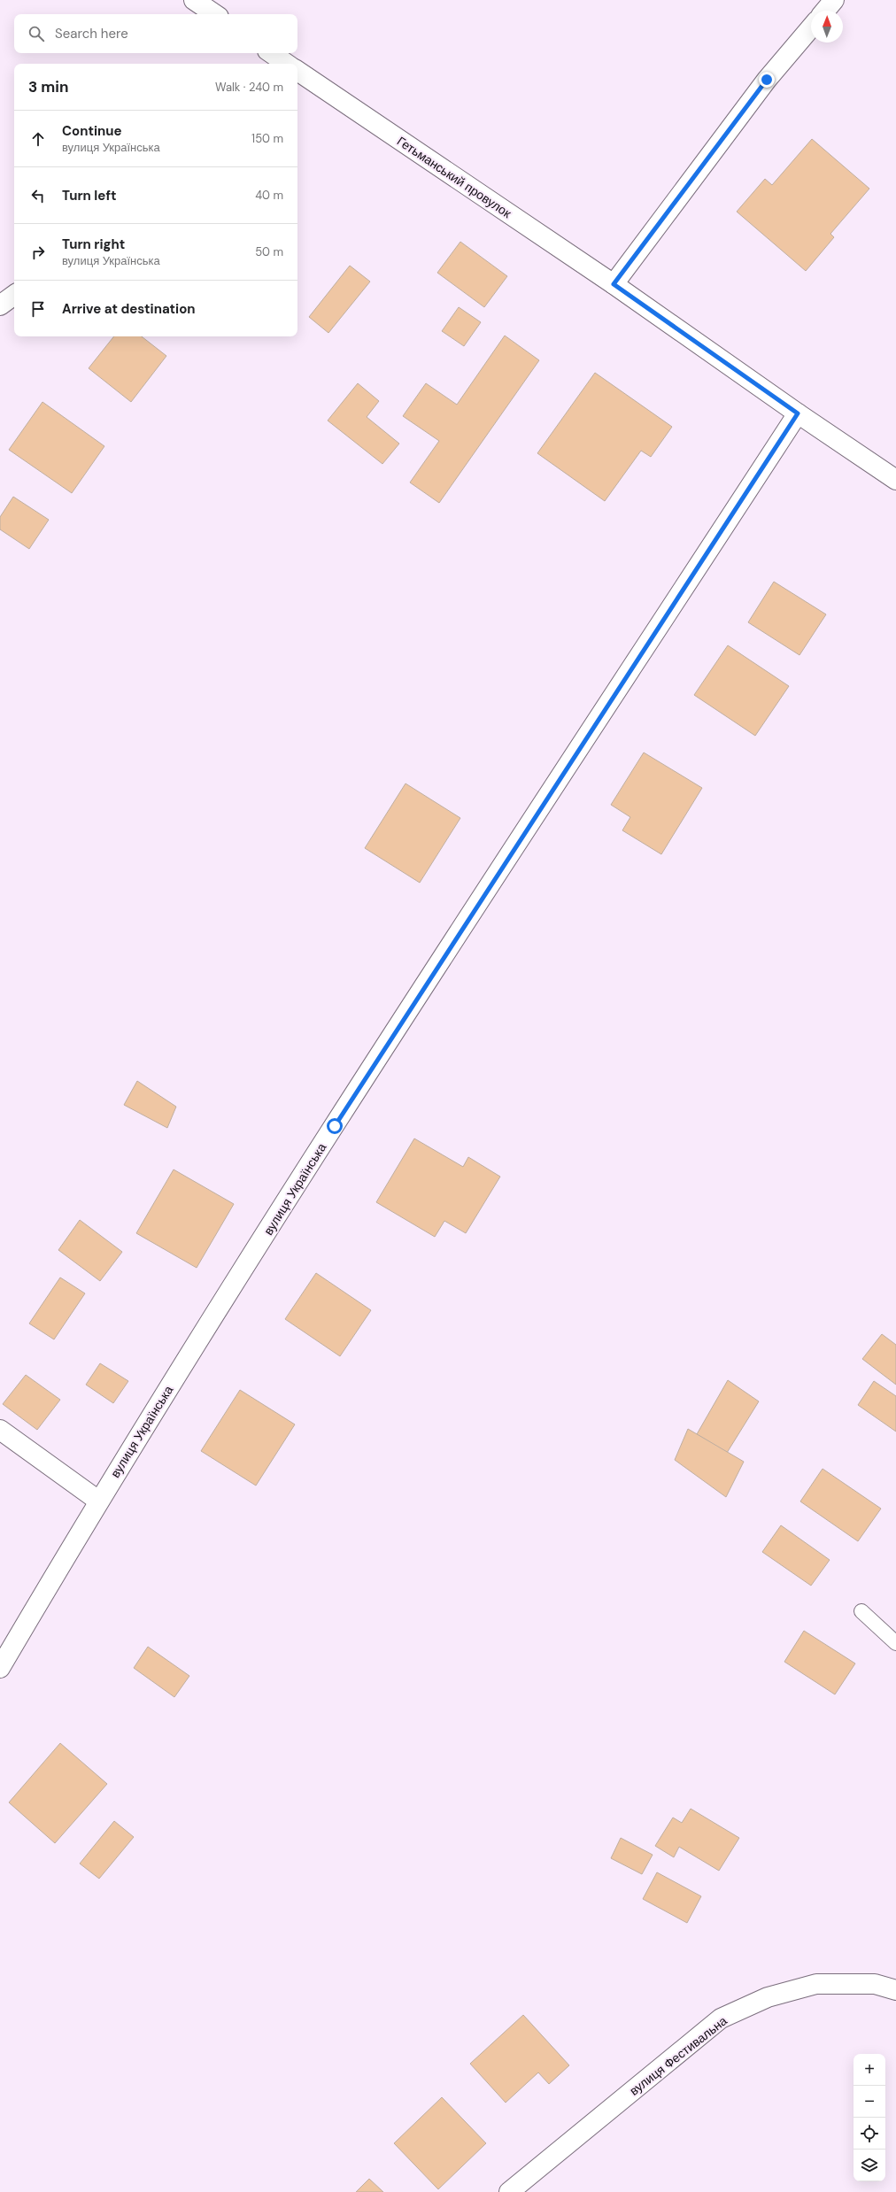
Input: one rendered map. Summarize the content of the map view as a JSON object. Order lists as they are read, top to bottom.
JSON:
{
  "streets": {
    "street": ["Гетьманський провулок", "вулиця Українська", "вулиця Фестивальна"]
  },
  "crossings": [
    ["Гетьманський провулок", "вулиця Українська"]
  ],
  "north": "top",
  "page": {
    "search": "Search here",
    "heading": ["3 min", "Walk · 240 m"],
    "list": [
      ["Continue", "вулиця Українська", "150 m"],
      ["Turn left", "40 m"],
      ["Turn right", "вулиця Українська", "50 m"],
      "Arrive at destination"
    ],
    "map_buttons": ["+", "−"]
  }
}
